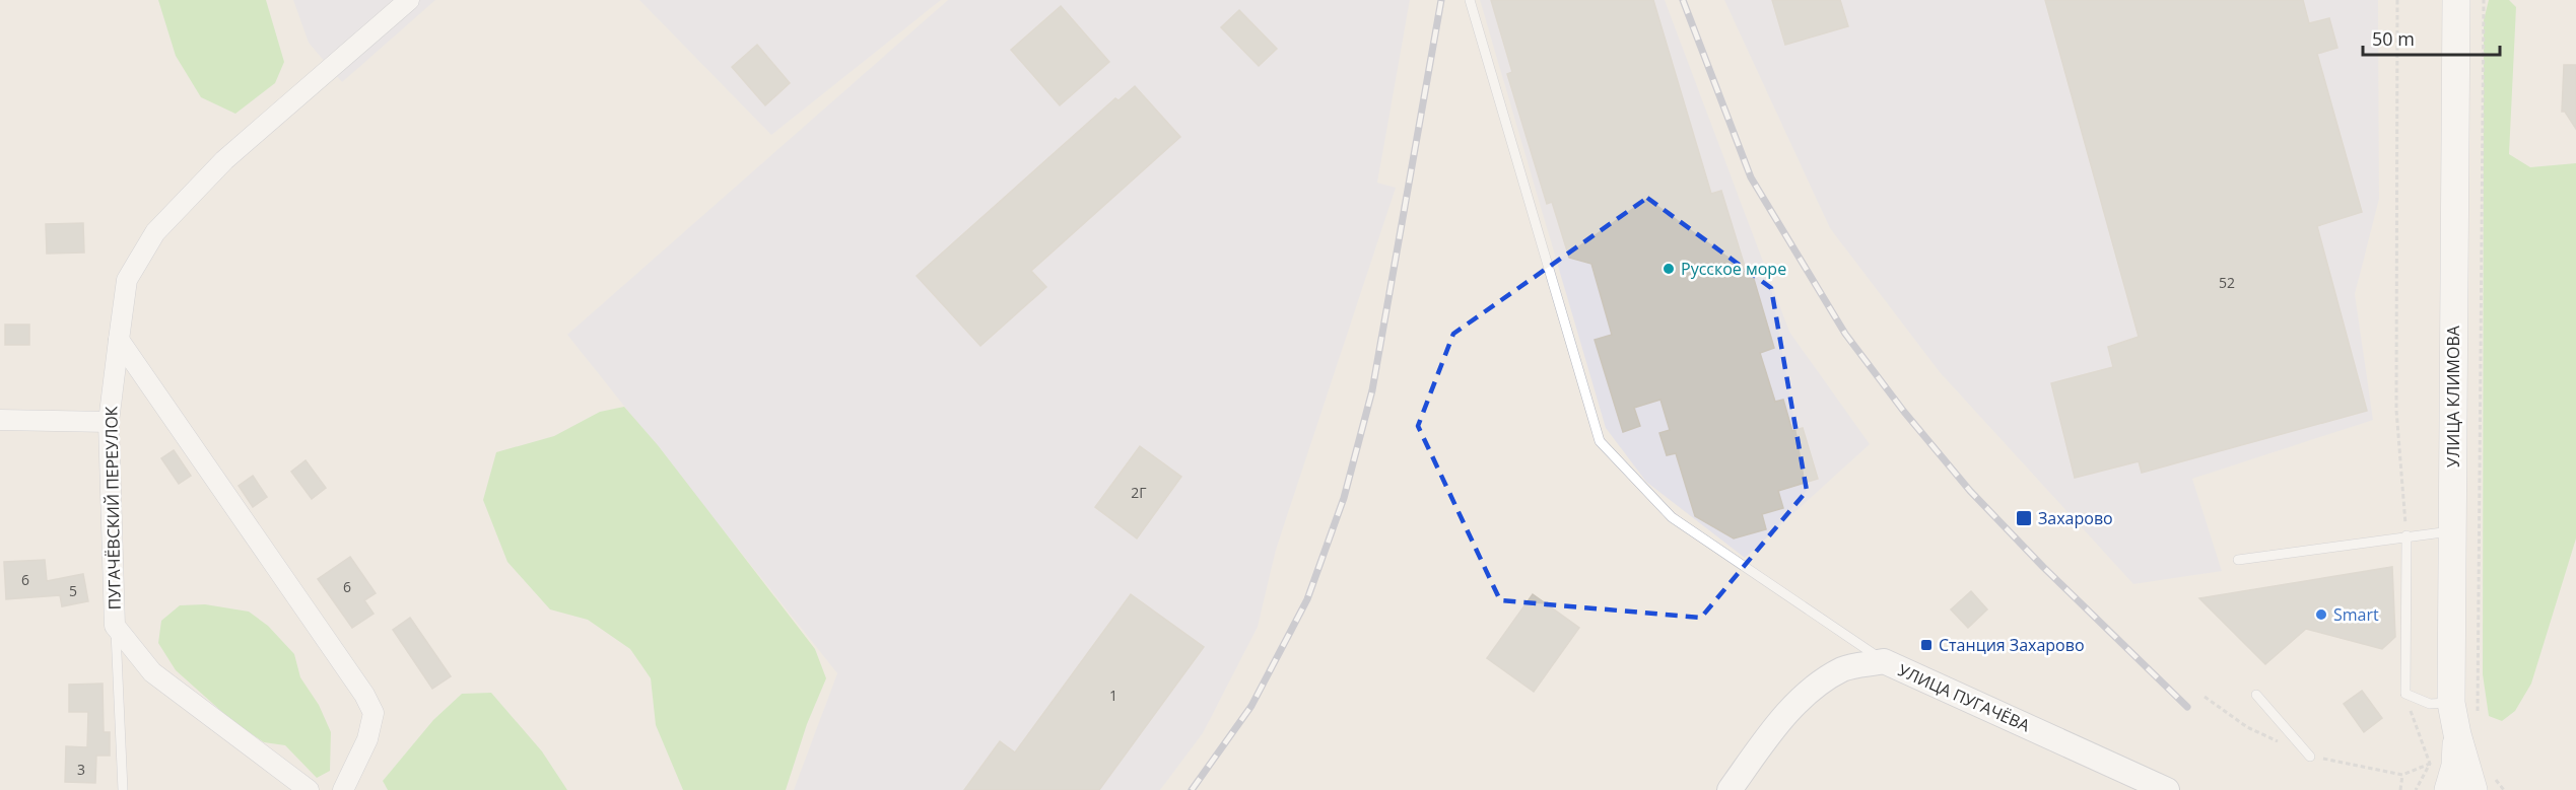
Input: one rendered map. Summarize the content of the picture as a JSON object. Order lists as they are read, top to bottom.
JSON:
{
  "streets": {
    "main road": ["УЛИЦА КЛИМОВА"],
    "street": ["ПУГАЧЁВСКИЙ ПЕРЕУЛОК", "УЛИЦА ПУГАЧЁВА"]
  },
  "places": {
    "other": ["Русское море", "Smart"],
    "transit": ["Захарово", "Станция Захарово"]
  },
  "house_numbers": [
    "52",
    "2Г",
    "6",
    "6",
    "5",
    "1",
    "3"
  ],
  "scale_bar": "50 m"
}
